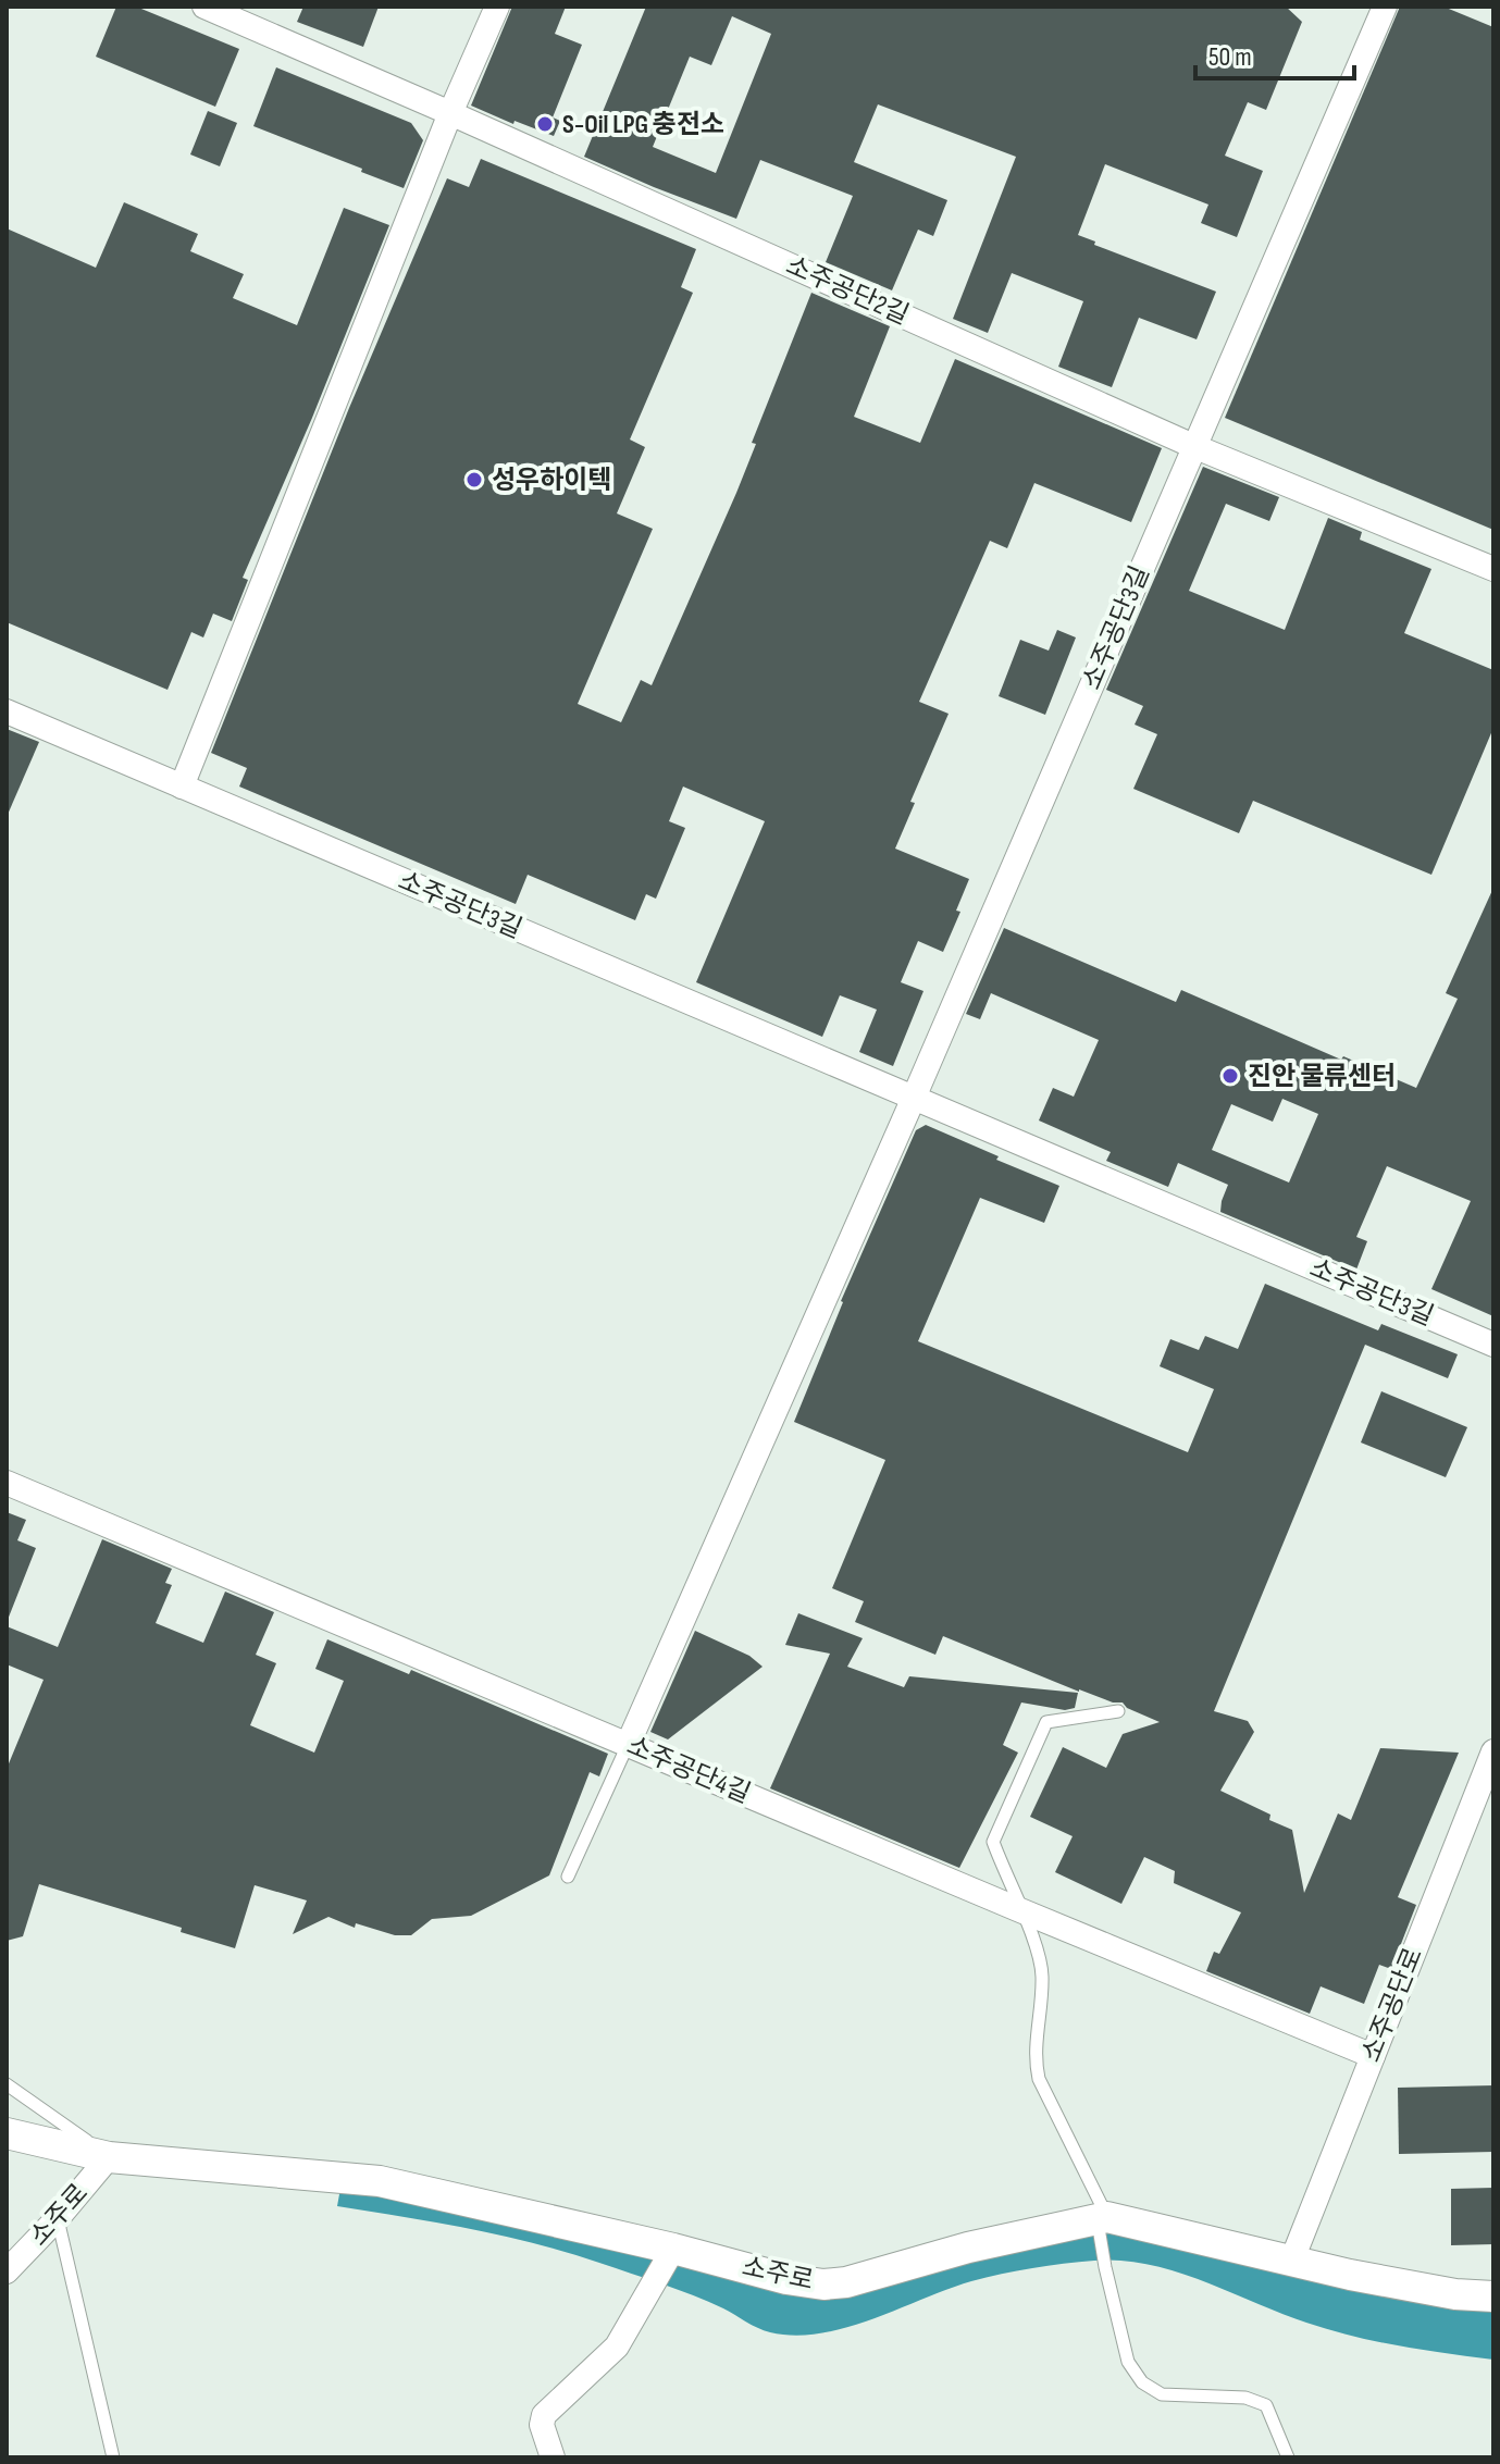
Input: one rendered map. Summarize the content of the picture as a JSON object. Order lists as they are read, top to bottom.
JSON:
{
  "streets": {
    "street": [
      "소주공단2길",
      "소주공단3길",
      "소주공단4길",
      "소주공단로",
      "소주로"
    ]
  },
  "crossings": [
    ["소주공단2길", "소주공단3길"],
    ["소주공단4길", "소주공단로"],
    ["소주공단로", "소주로"]
  ],
  "places": ["S-Oil LPG 충전소", "성우하이텍", "진안 물류센터"],
  "scale_bar": "50 m"
}
